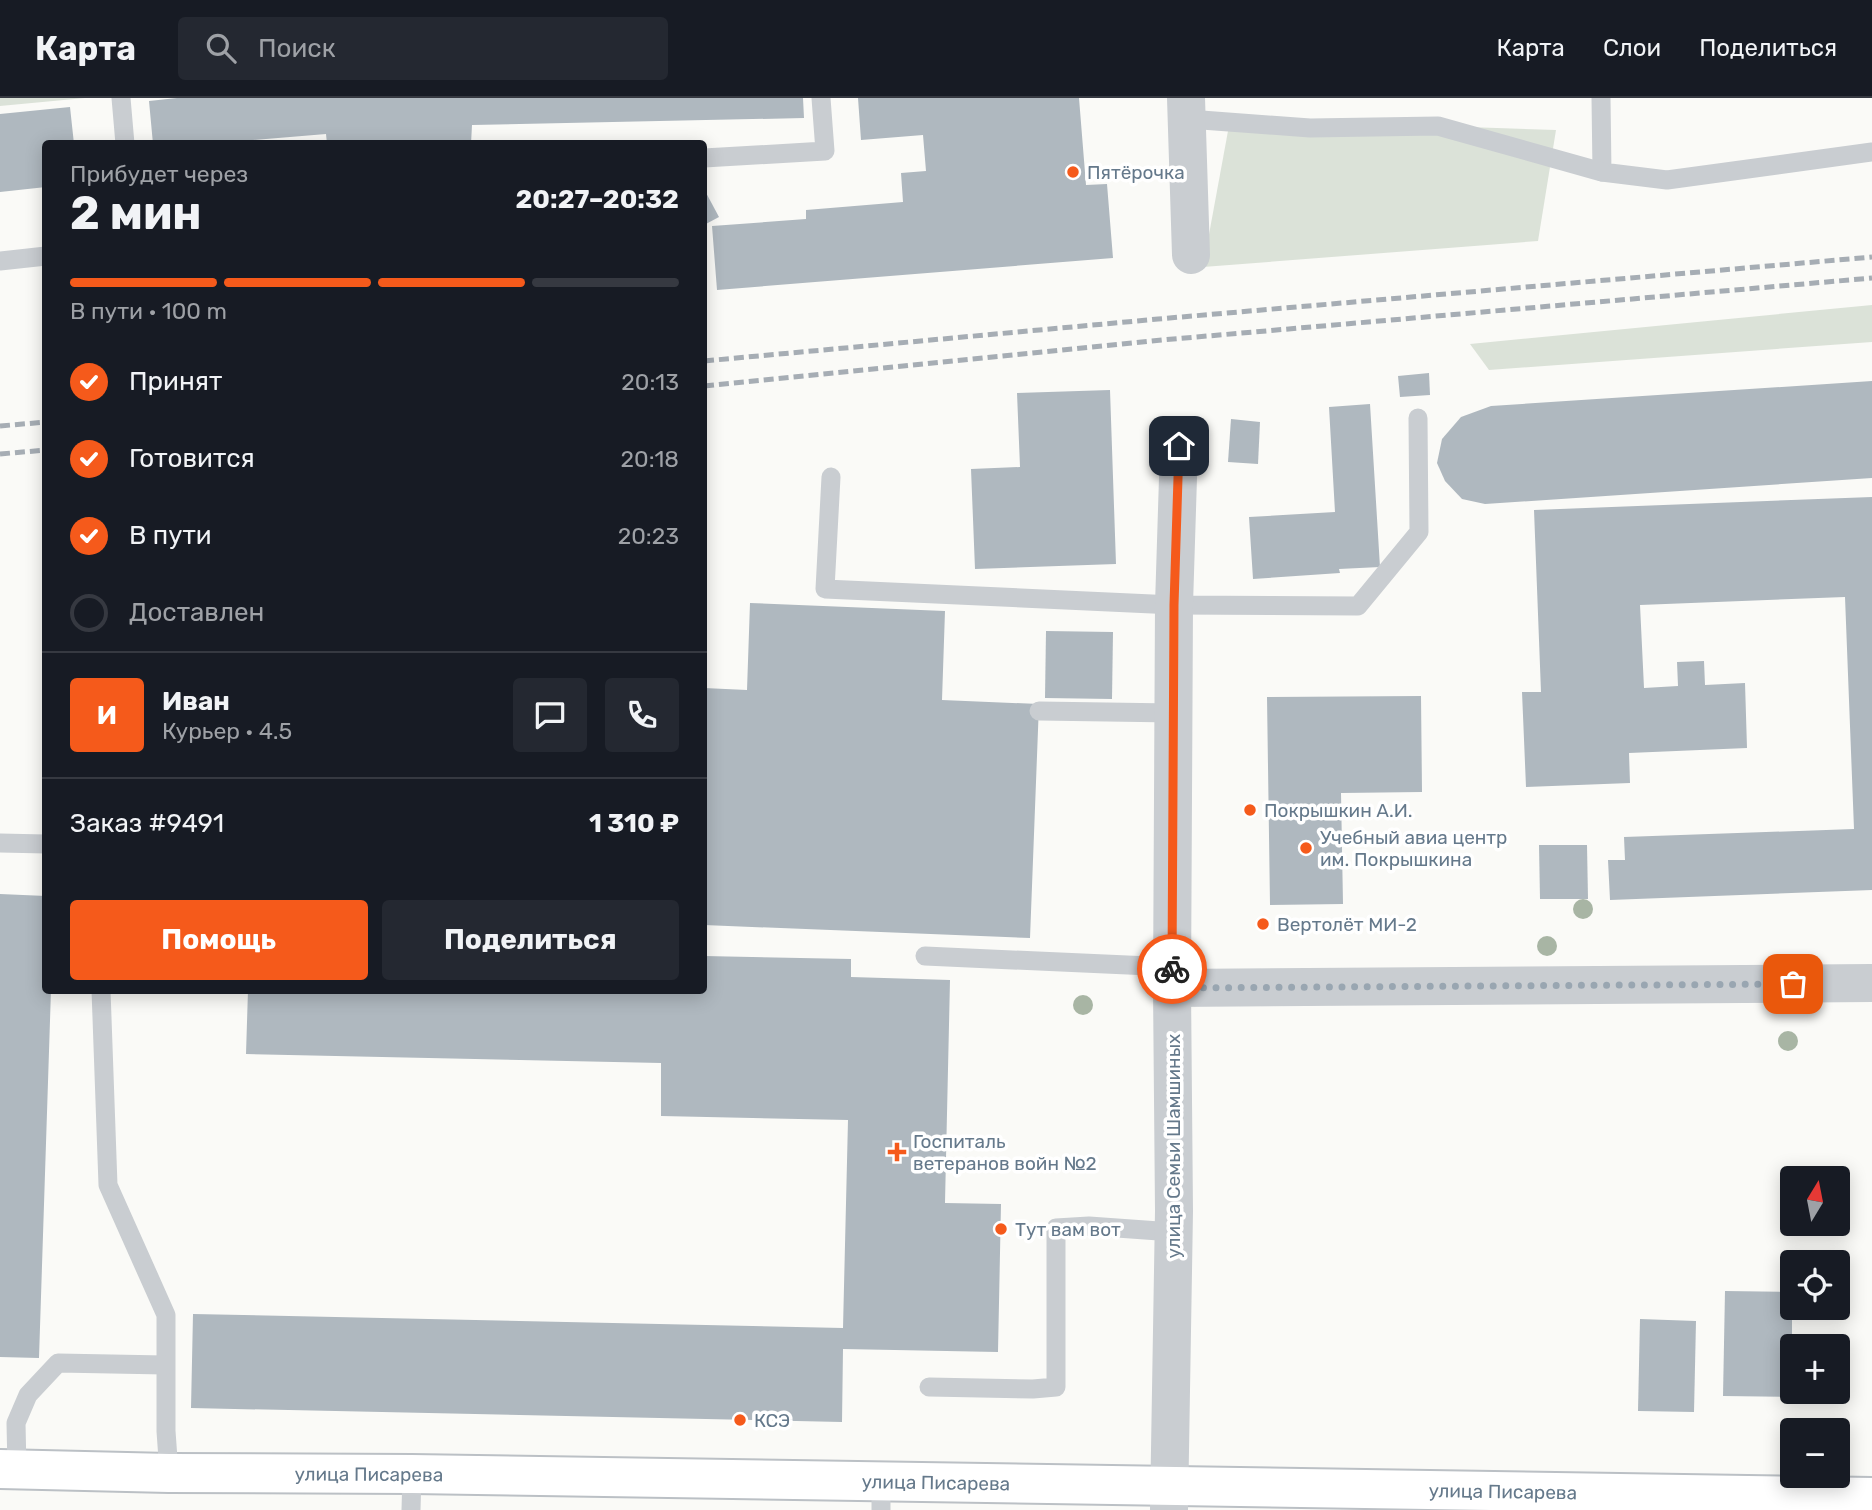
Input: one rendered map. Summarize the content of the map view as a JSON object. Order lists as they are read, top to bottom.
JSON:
{
  "streets": {
    "main road": ["улица Писарева"],
    "street": ["улица Семьи Шамшиных"]
  },
  "crossings": [
    ["улица Семьи Шамшиных", "улица Писарева"]
  ],
  "places": {
    "other": [
      "Пятёрочка",
      "Покрышкин А.И.",
      "Учебный авиа центр им. Покрышкина",
      "Вертолёт МИ-2",
      "Тут вам вот",
      "КСЭ"
    ],
    "health": ["Госпиталь ветеранов войн №2"]
  },
  "north": "top",
  "page": {
    "header": "Карта",
    "search": "Поиск",
    "nav": ["Карта", "Слои", "Поделиться"],
    "heading": ["2 мин", "Прибудет через", "20:27–20:32"],
    "panel": [
      "Иван",
      "Курьер · 4.5",
      "Заказ #9491",
      "1 310 ₽"
    ],
    "bar": "В пути · 100 m",
    "list": [
      ["Принят", "20:13"],
      ["Готовится", "20:18"],
      ["В пути", "20:23"],
      "Доставлен"
    ],
    "round": "И",
    "buttons": ["Помощь", "Поделиться"],
    "map_buttons": ["+", "−"]
  }
}
